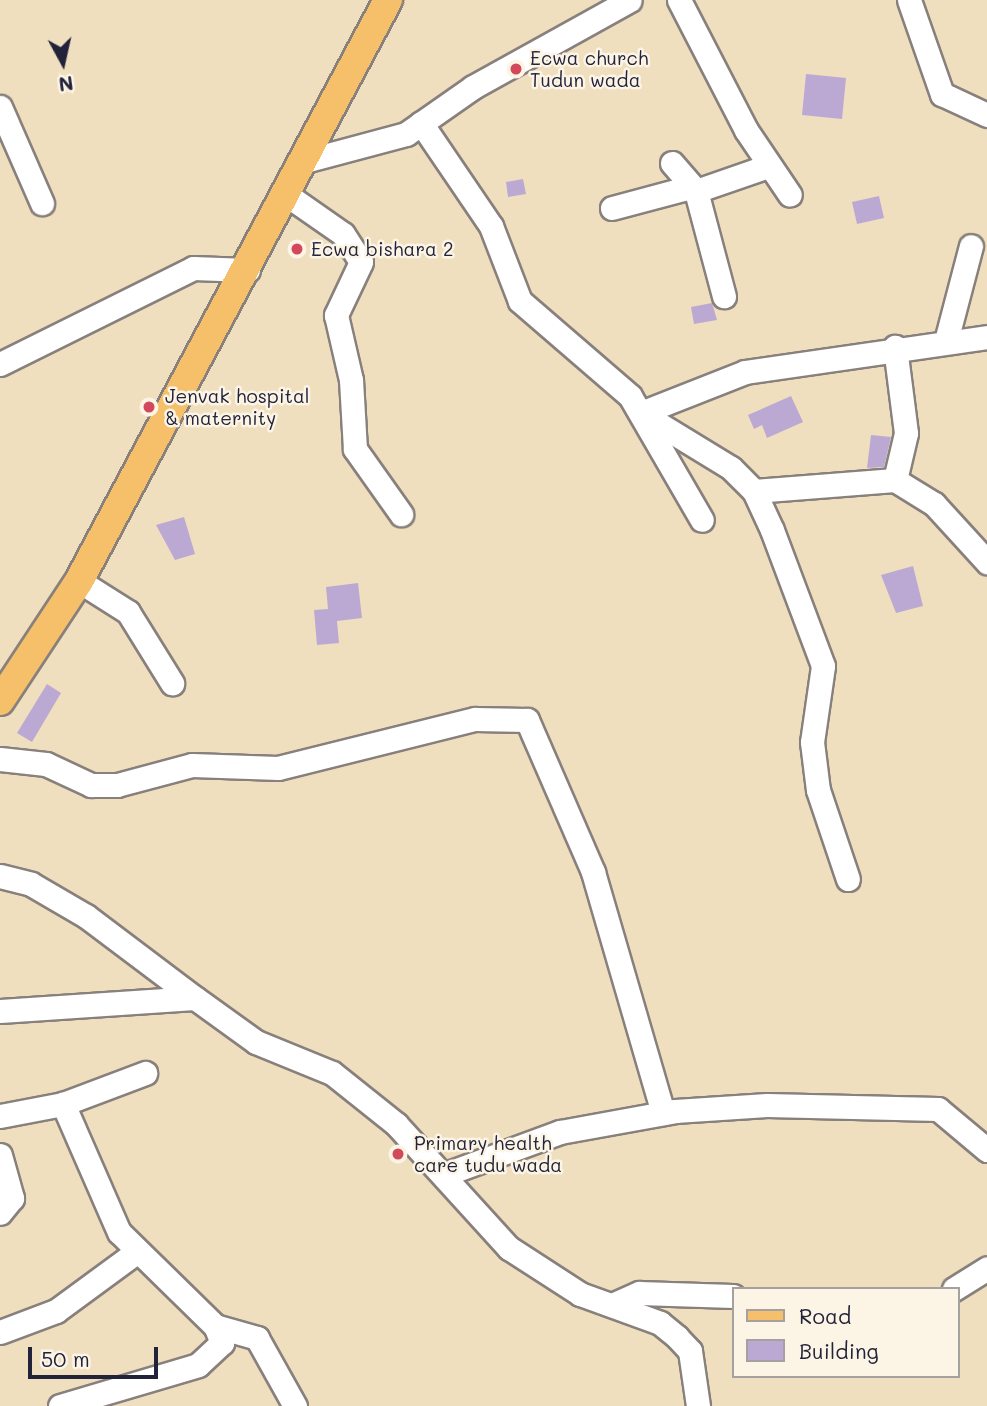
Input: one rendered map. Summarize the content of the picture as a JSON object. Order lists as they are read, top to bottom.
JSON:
{
  "places": [
    "Ecwa church Tudun wada",
    "Ecwa bishara 2",
    "Jenvak hospital & maternity",
    "Primary health care tudu wada"
  ],
  "legend": ["Road", "Building"],
  "scale_bar": "50 m",
  "north": "bottom"
}
